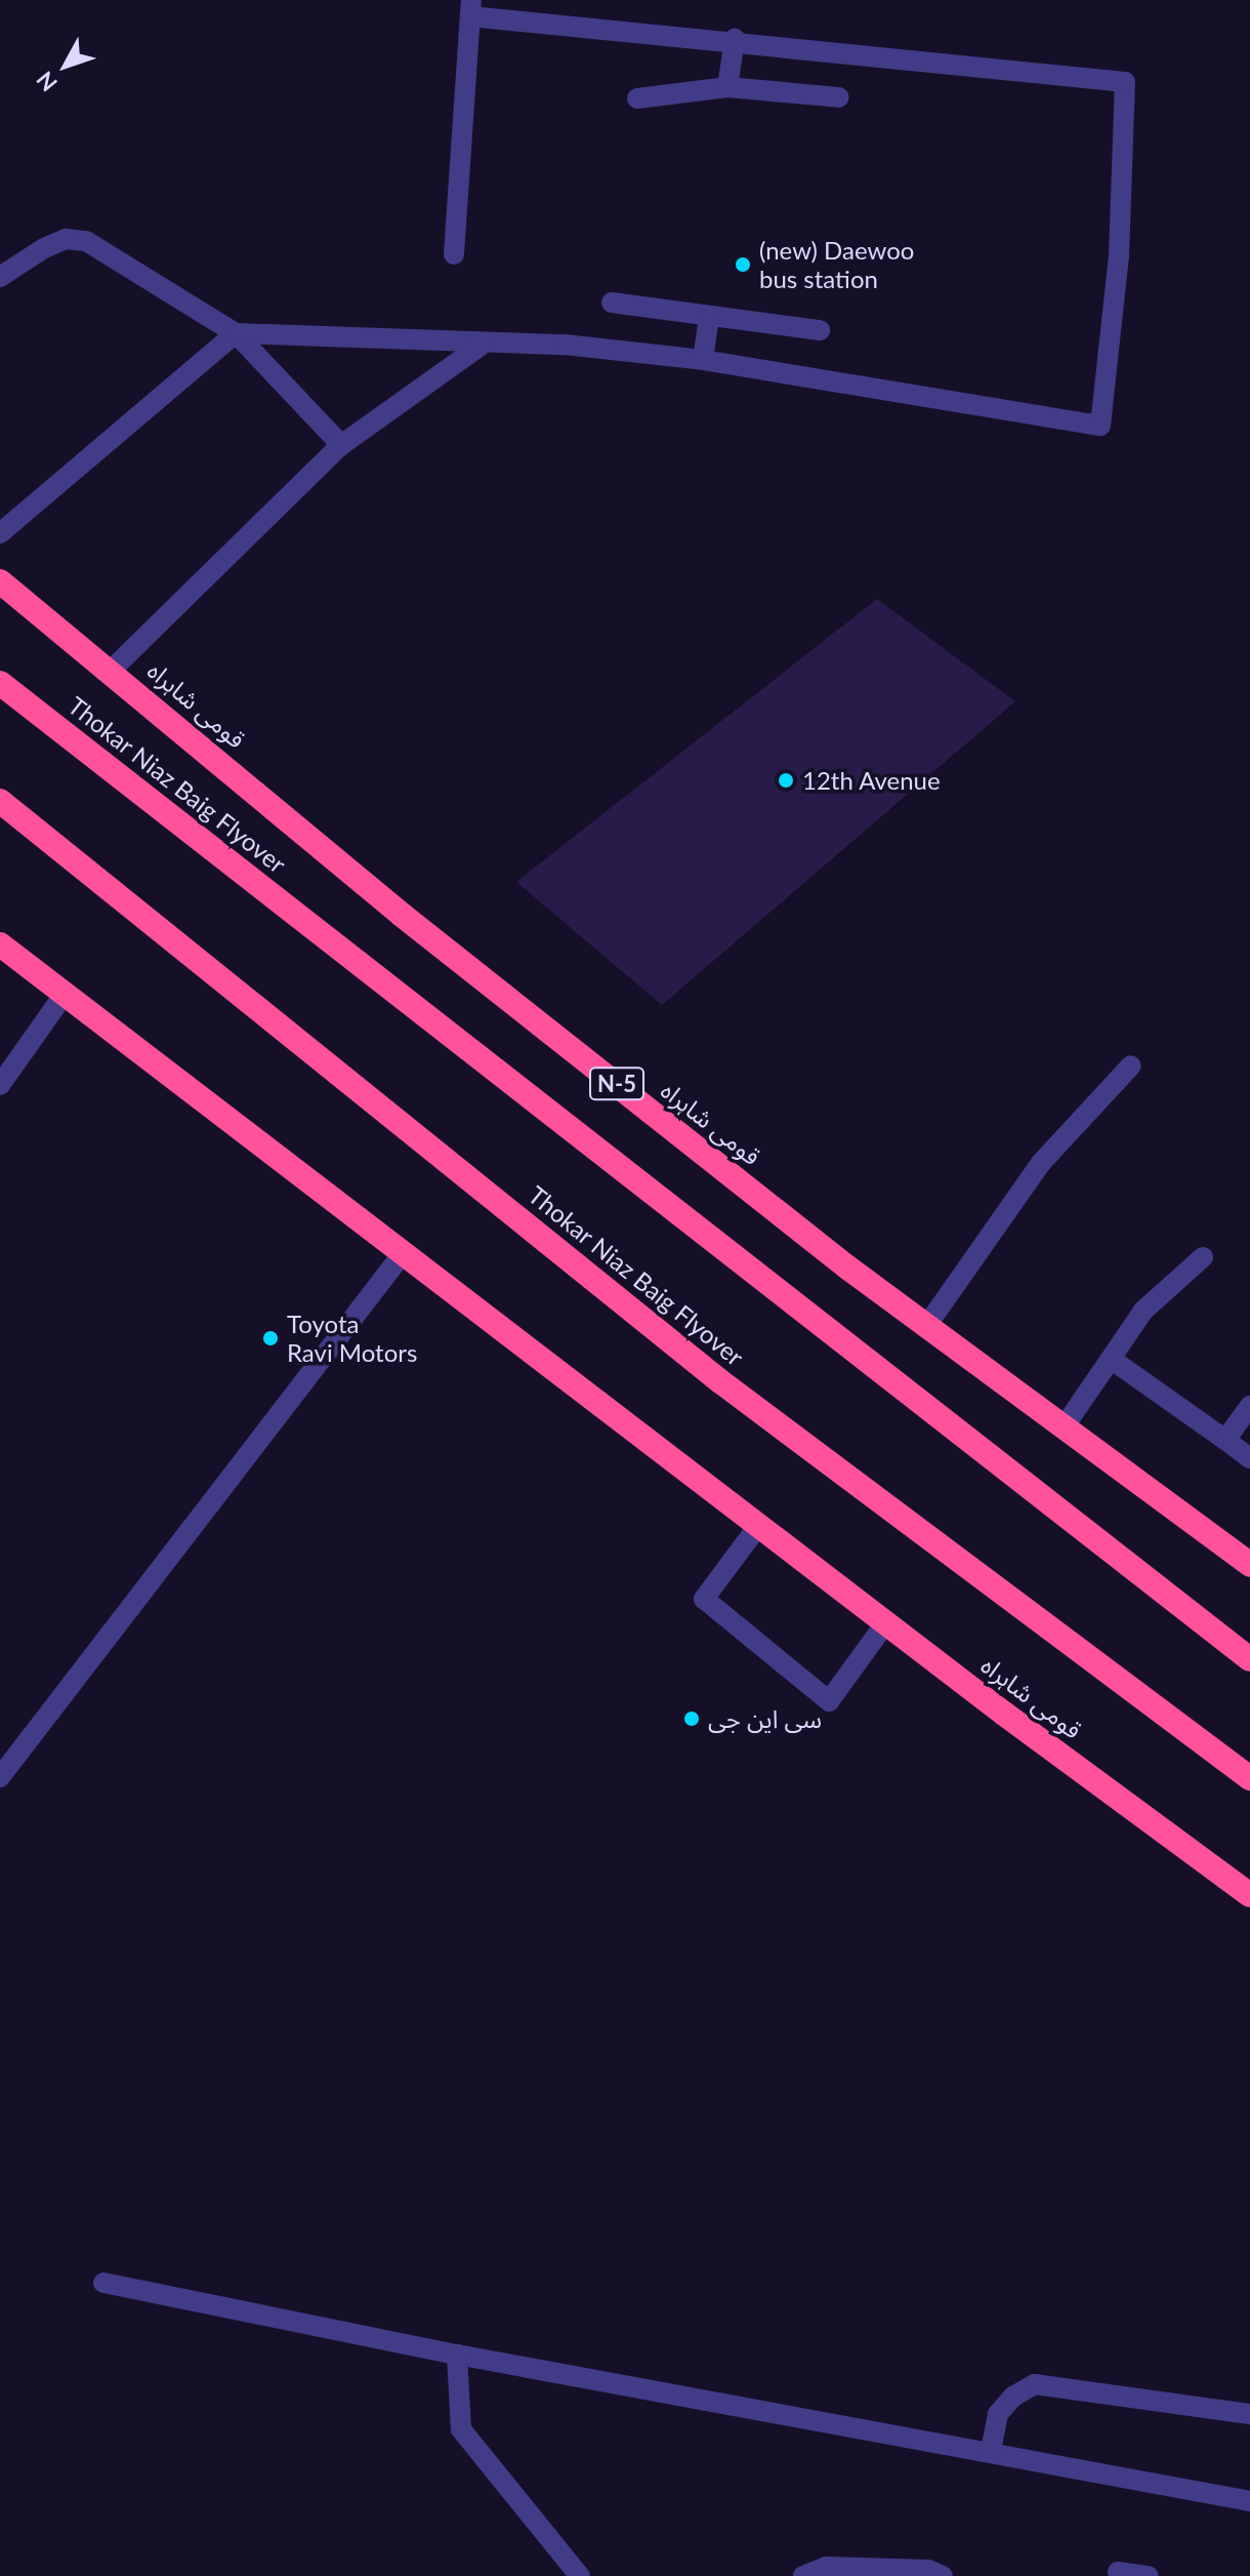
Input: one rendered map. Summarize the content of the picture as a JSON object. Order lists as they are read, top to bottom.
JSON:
{
  "streets": {
    "highway": ["قومی شاہراہ", "Thokar Niaz Baig Flyover", "N-5"]
  },
  "places": [
    "(new) Daewoo bus station",
    "12th Avenue",
    "Toyota Ravi Motors",
    "سی این جی"
  ],
  "north": "bottom left"
}
